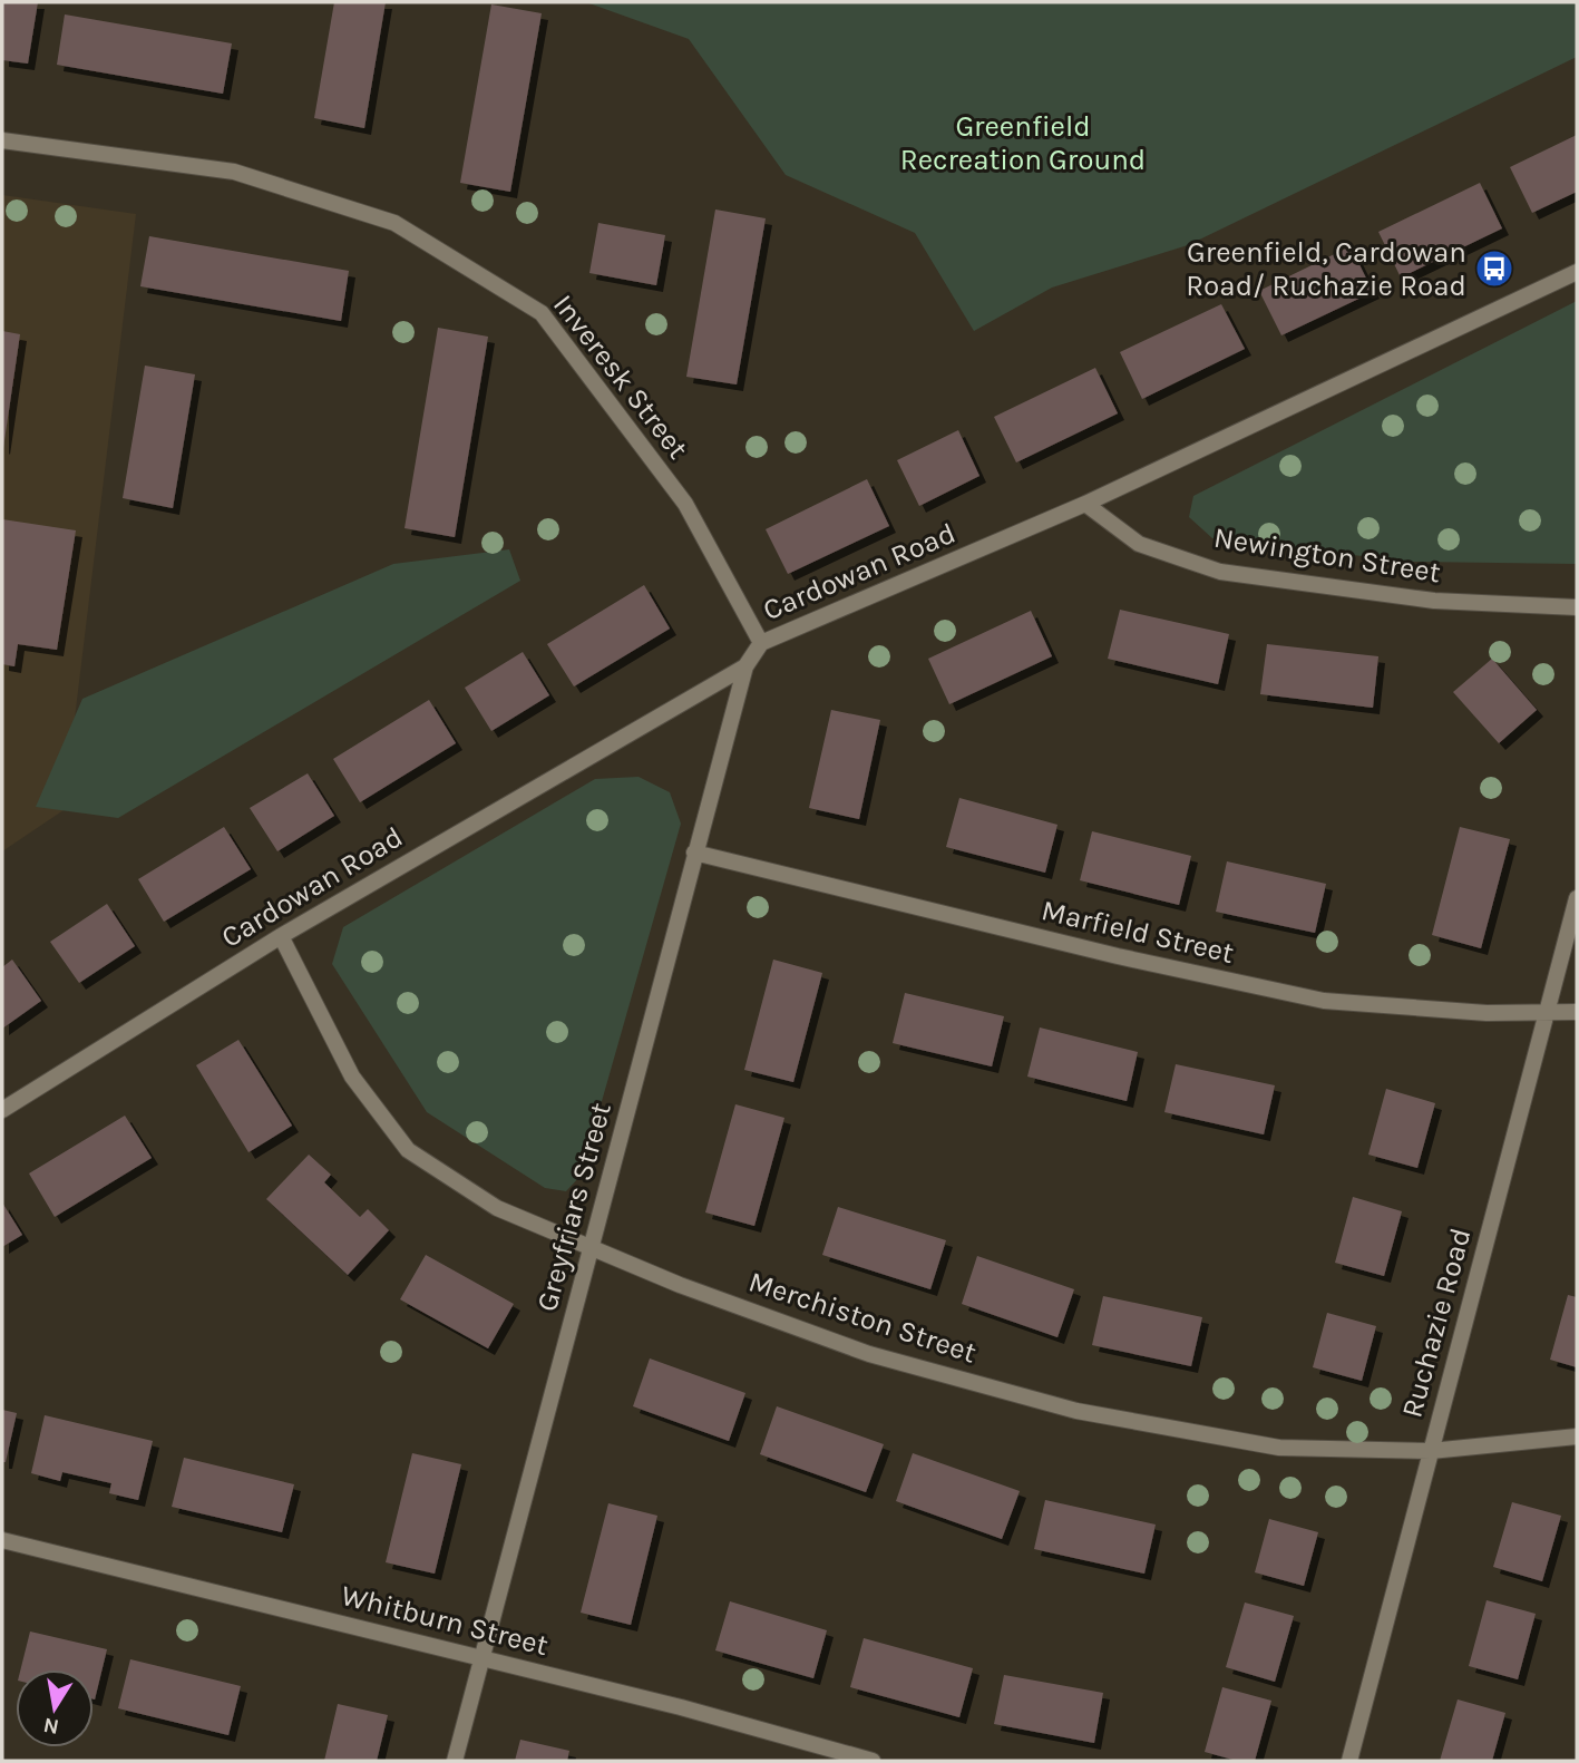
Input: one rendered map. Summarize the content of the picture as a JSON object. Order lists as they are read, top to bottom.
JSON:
{
  "streets": {
    "street": [
      "Inveresk Street",
      "Newington Street",
      "Cardowan Road",
      "Marfield Street",
      "Greyfriars Street",
      "Merchiston Street",
      "Ruchazie Road",
      "Whitburn Street"
    ]
  },
  "crossings": [
    ["Inveresk Street", "Cardowan Road"],
    ["Newington Street", "Cardowan Road"],
    ["Cardowan Road", "Greyfriars Street"],
    ["Cardowan Road", "Merchiston Street"],
    ["Marfield Street", "Greyfriars Street"],
    ["Marfield Street", "Ruchazie Road"],
    ["Greyfriars Street", "Merchiston Street"],
    ["Greyfriars Street", "Whitburn Street"],
    ["Merchiston Street", "Ruchazie Road"]
  ],
  "parks": ["Greenfield Recreation Ground"],
  "places": {
    "bus stop": ["Greenfield, Cardowan Road/ Ruchazie Road"]
  },
  "north": "bottom"
}
